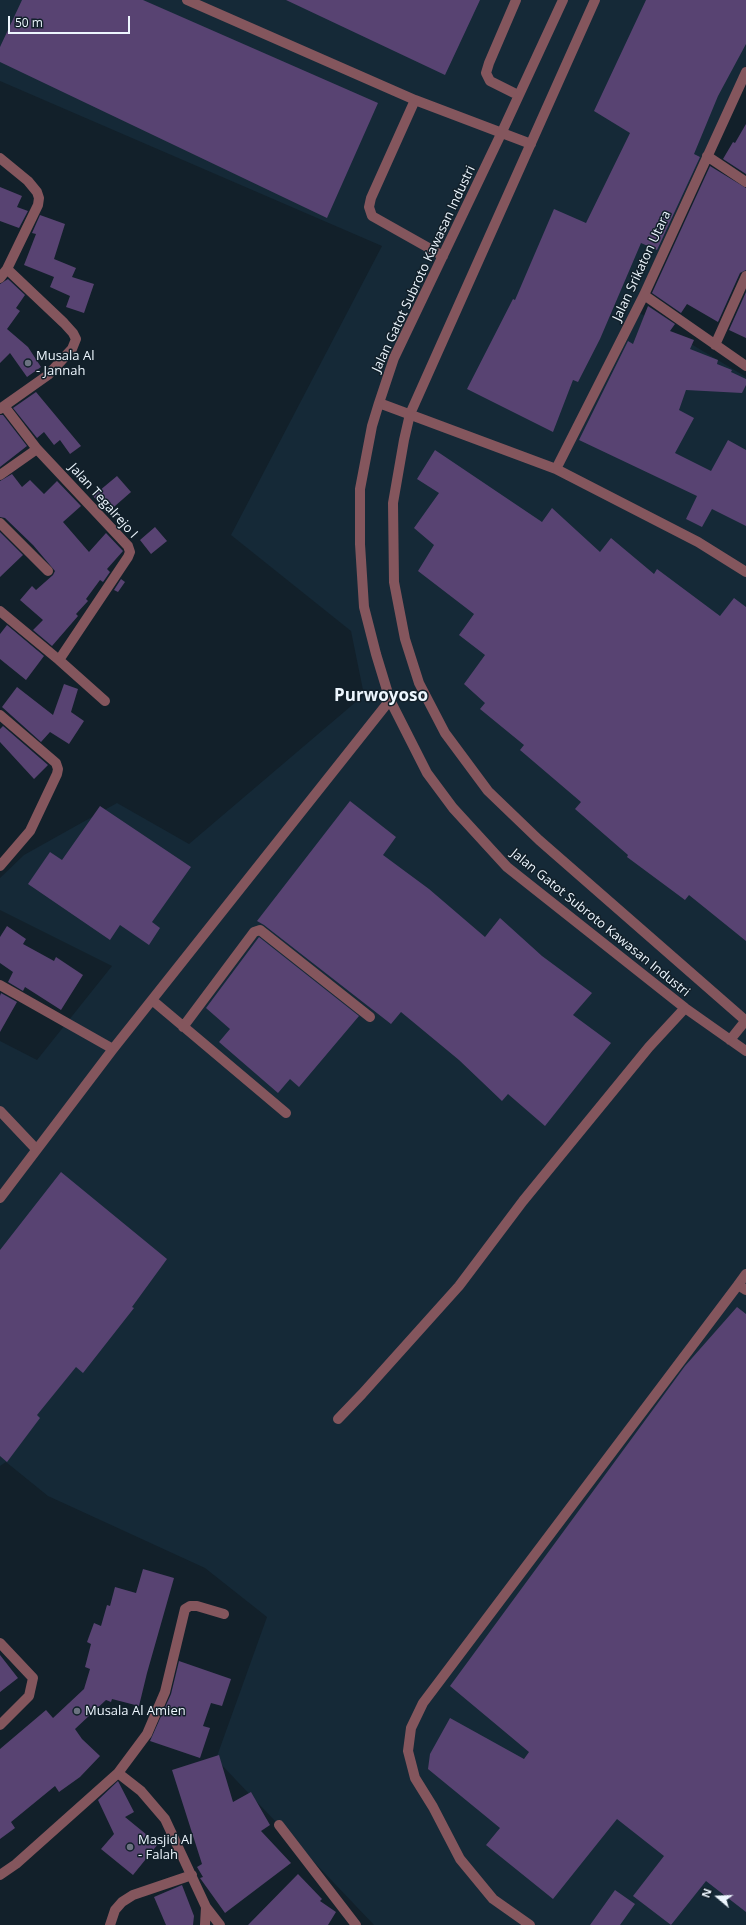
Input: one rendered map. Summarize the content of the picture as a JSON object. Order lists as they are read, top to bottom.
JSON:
{
  "streets": {
    "street": ["Jalan Srikaton Utara", "Jalan Gatot Subroto Kawasan Industri", "Jalan Tegalrejo I"]
  },
  "districts": ["Purwoyoso"],
  "places": ["Musala Al - Jannah", "Musala Al Amien", "Masjid Al - Falah"],
  "scale_bar": "50 m",
  "north": "left"
}
